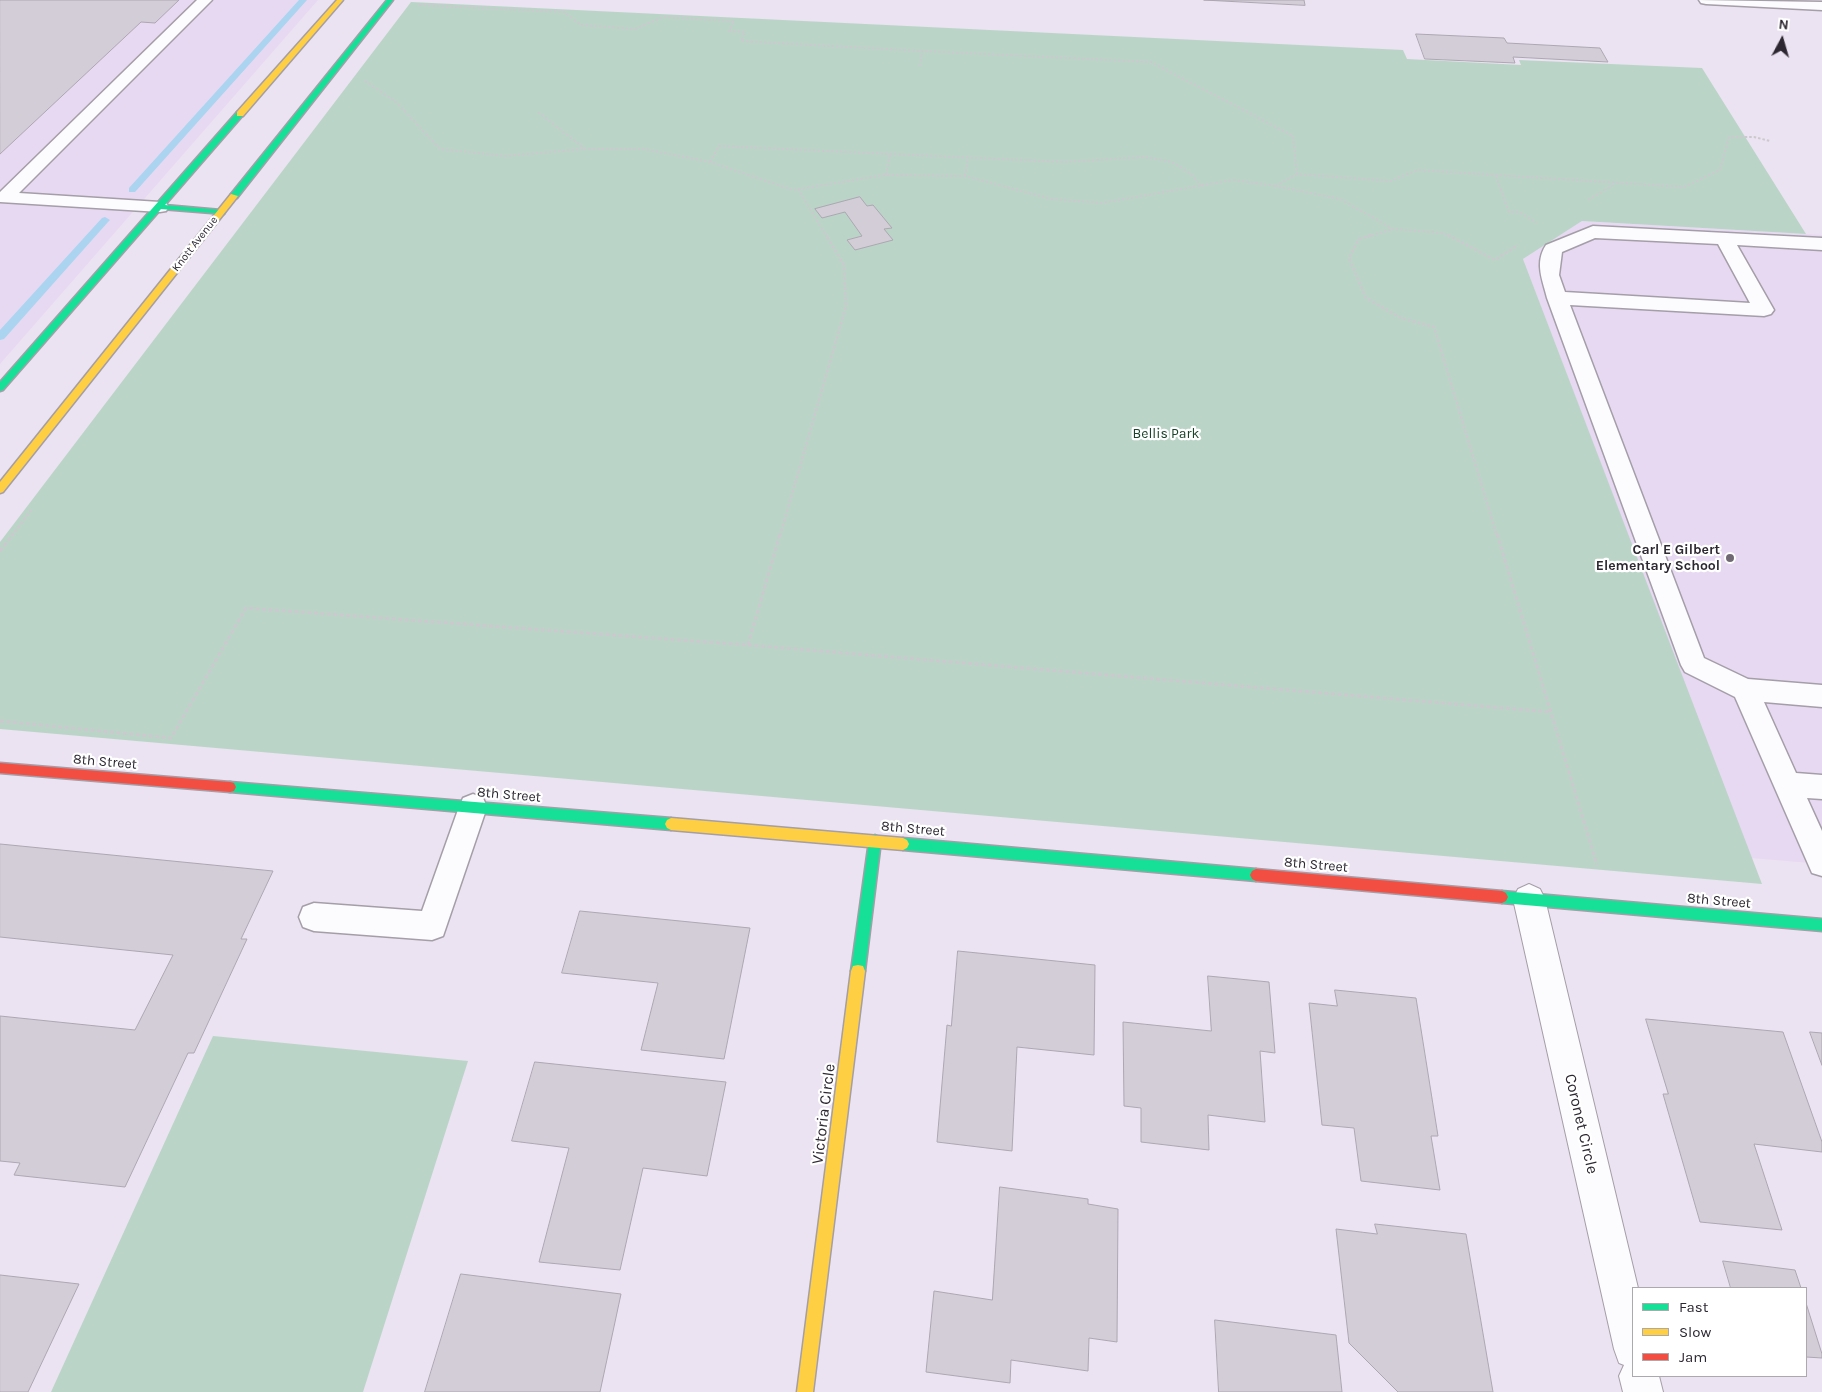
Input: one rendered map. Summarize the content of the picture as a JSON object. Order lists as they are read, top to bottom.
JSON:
{
  "streets": {
    "main road": ["Knott Avenue", "8th Street", "Victoria Circle"],
    "street": ["Coronet Circle"]
  },
  "crossings": [
    ["8th Street", "Victoria Circle"],
    ["8th Street", "Coronet Circle"]
  ],
  "parks": ["Bellis Park"],
  "places": ["Carl E Gilbert Elementary School"],
  "legend": ["Fast", "Slow", "Jam"],
  "north": "top"
}
